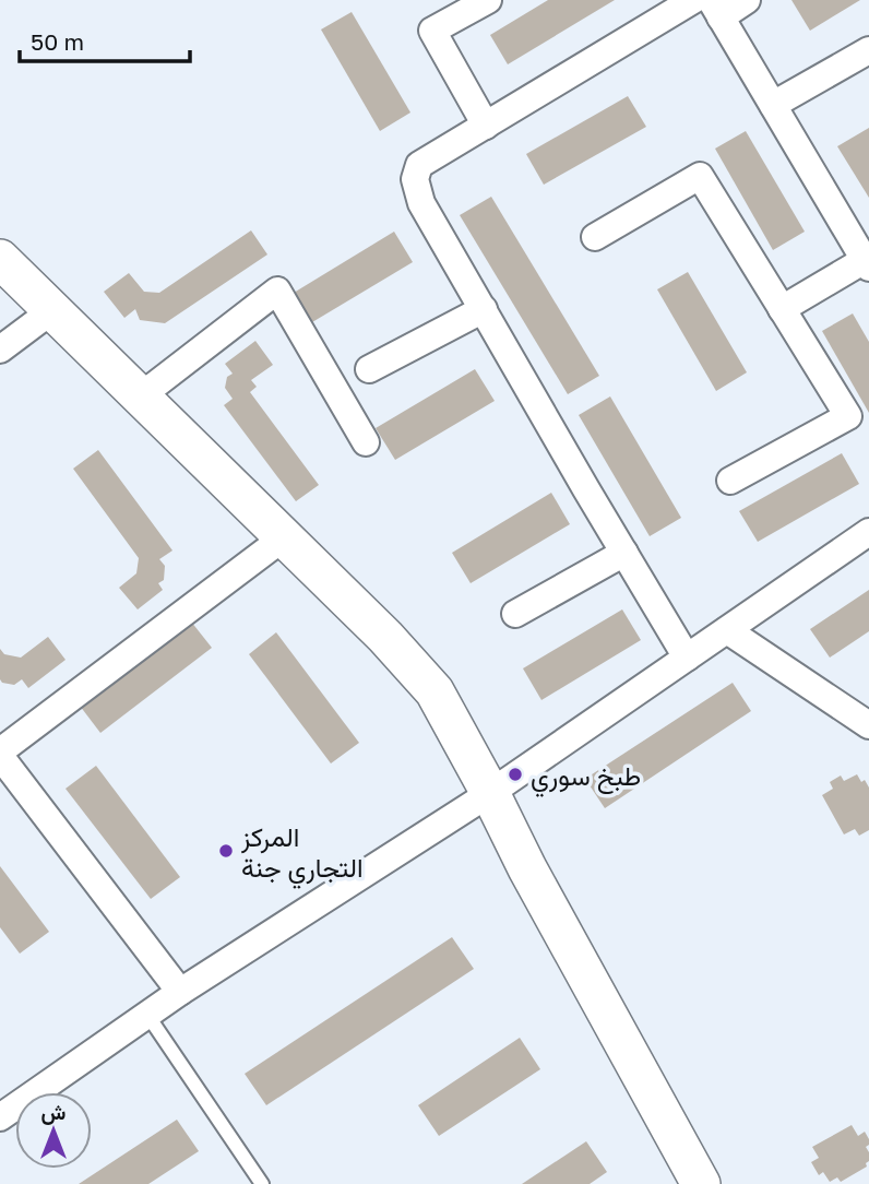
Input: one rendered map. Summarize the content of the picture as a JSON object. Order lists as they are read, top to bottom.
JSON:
{
  "places": ["طبخ سوري", "المركز التجاري جنة"],
  "scale_bar": "50 m",
  "north": "top"
}
